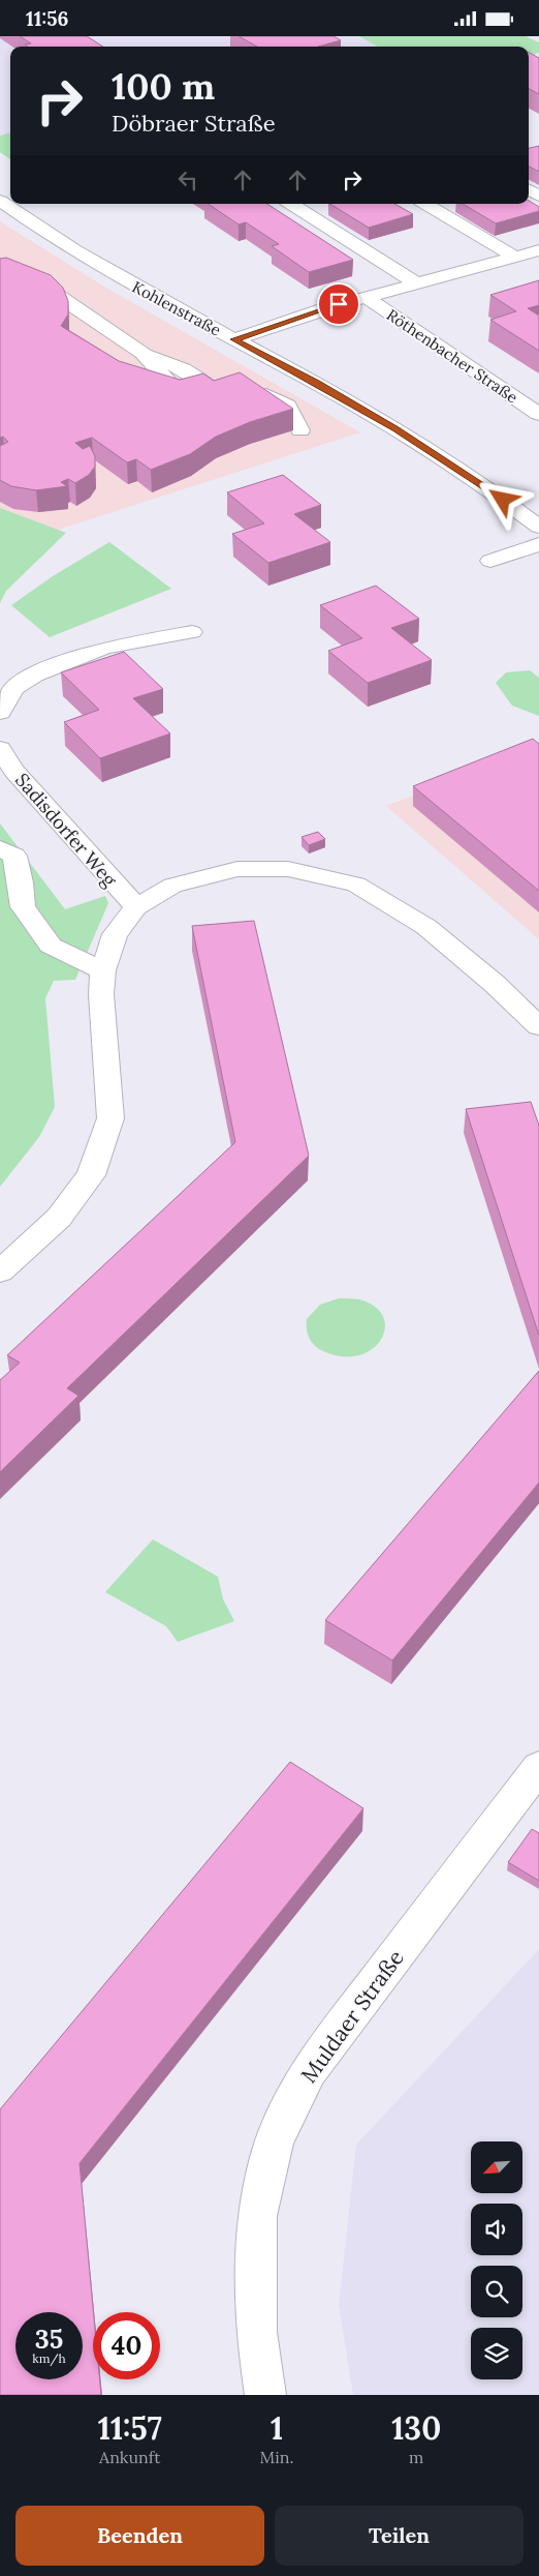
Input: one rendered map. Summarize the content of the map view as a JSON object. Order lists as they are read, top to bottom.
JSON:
{
  "streets": {
    "street": [
      "Kohlenstraße",
      "Röthenbacher Straße",
      "Sadisdorfer Weg",
      "Muldaer Straße"
    ]
  },
  "north": "bottom left",
  "page": {
    "status": "11:56",
    "turn": ["100 m", "Döbraer Straße"],
    "speed": "35 km/h",
    "limit": "40",
    "eta": [
      "11:57",
      "Ankunft",
      "1",
      "Min.",
      "130",
      "m"
    ],
    "buttons": ["Beenden", "Teilen"]
  }
}
